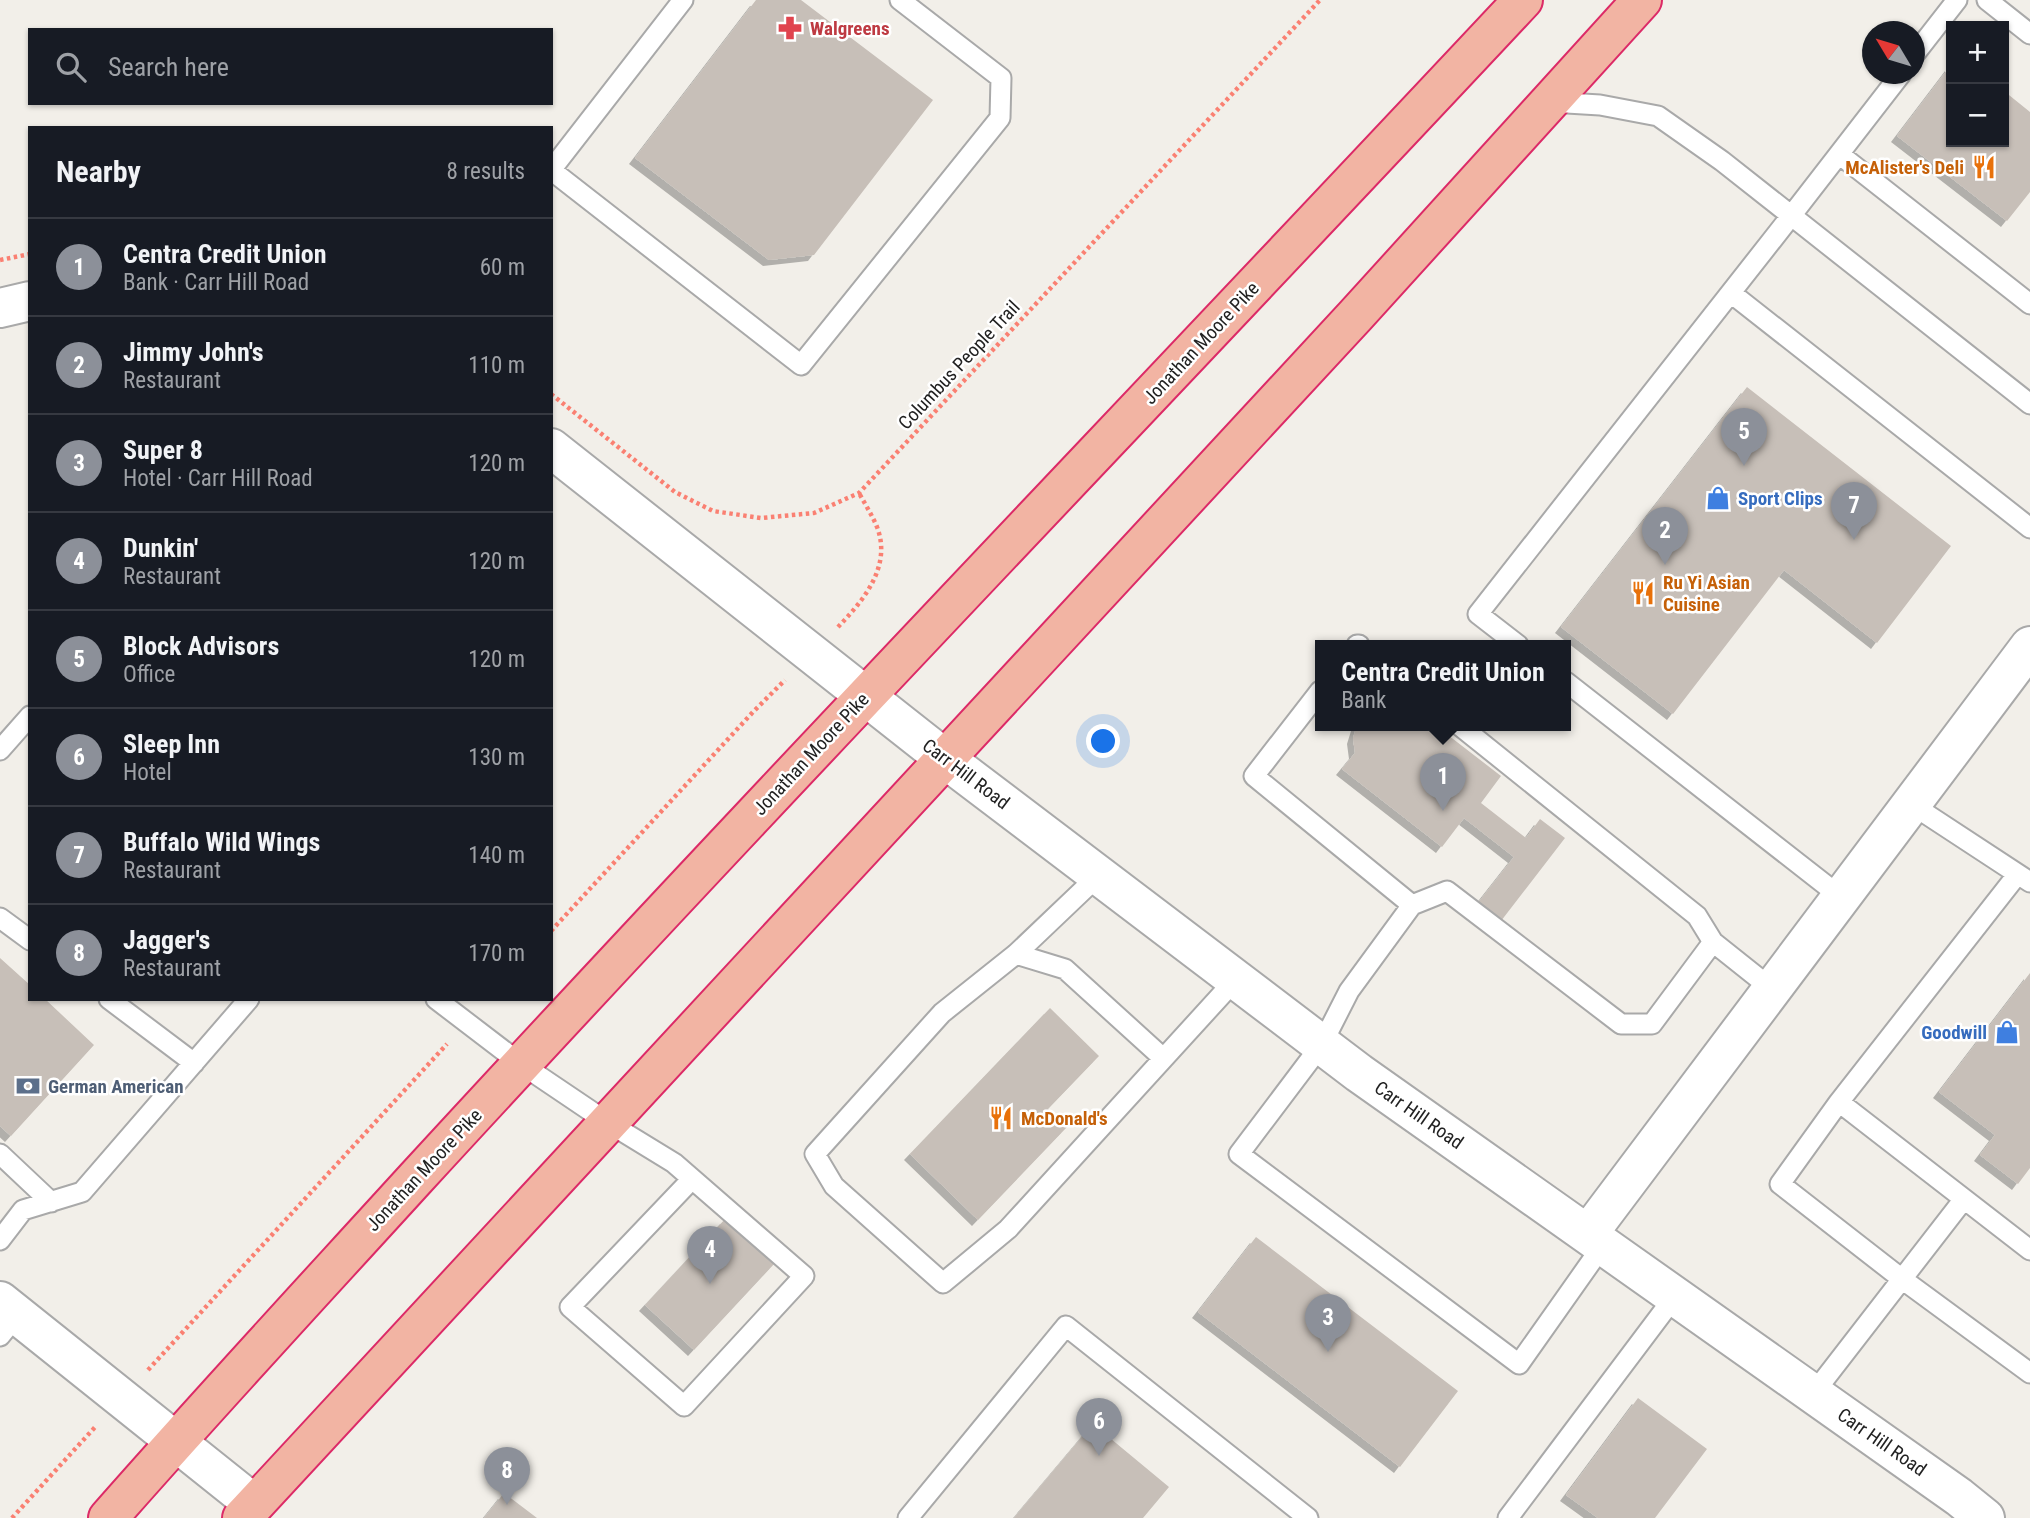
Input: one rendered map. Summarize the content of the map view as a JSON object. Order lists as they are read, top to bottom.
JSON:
{
  "streets": {
    "highway": ["Jonathan Moore Pike"],
    "street": ["Carr Hill Road"],
    "path": ["Columbus People Trail"]
  },
  "crossings": [
    ["Jonathan Moore Pike", "Carr Hill Road"]
  ],
  "places": {
    "pharmacy": ["Walgreens"],
    "restaurant": ["McAlister's Deli", "Ru Yi Asian Cuisine", "McDonald's"],
    "shop": ["Sport Clips", "Goodwill"],
    "bank": ["German American"]
  },
  "north": "top left",
  "page": {
    "map_buttons": ["+", "−"],
    "search": "Search here",
    "heading": ["Nearby", "8 results"],
    "list": [
      {
        "mark": "1",
        "name": "Centra Credit Union",
        "note": "Bank · Carr Hill Road",
        "value": "60 m"
      },
      {
        "mark": "2",
        "name": "Jimmy John's",
        "note": "Restaurant",
        "value": "110 m"
      },
      {
        "mark": "3",
        "name": "Super 8",
        "note": "Hotel · Carr Hill Road",
        "value": "120 m"
      },
      {
        "mark": "4",
        "name": "Dunkin'",
        "note": "Restaurant",
        "value": "120 m"
      },
      {
        "mark": "5",
        "name": "Block Advisors",
        "note": "Office",
        "value": "120 m"
      },
      {
        "mark": "6",
        "name": "Sleep Inn",
        "note": "Hotel",
        "value": "130 m"
      },
      {
        "mark": "7",
        "name": "Buffalo Wild Wings",
        "note": "Restaurant",
        "value": "140 m"
      },
      {
        "mark": "8",
        "name": "Jagger's",
        "note": "Restaurant",
        "value": "170 m"
      }
    ],
    "pins": [
      "5",
      "7",
      "2",
      "1",
      "4",
      "3",
      "6",
      "8"
    ],
    "popup": ["Centra Credit Union", "Bank"]
  }
}
